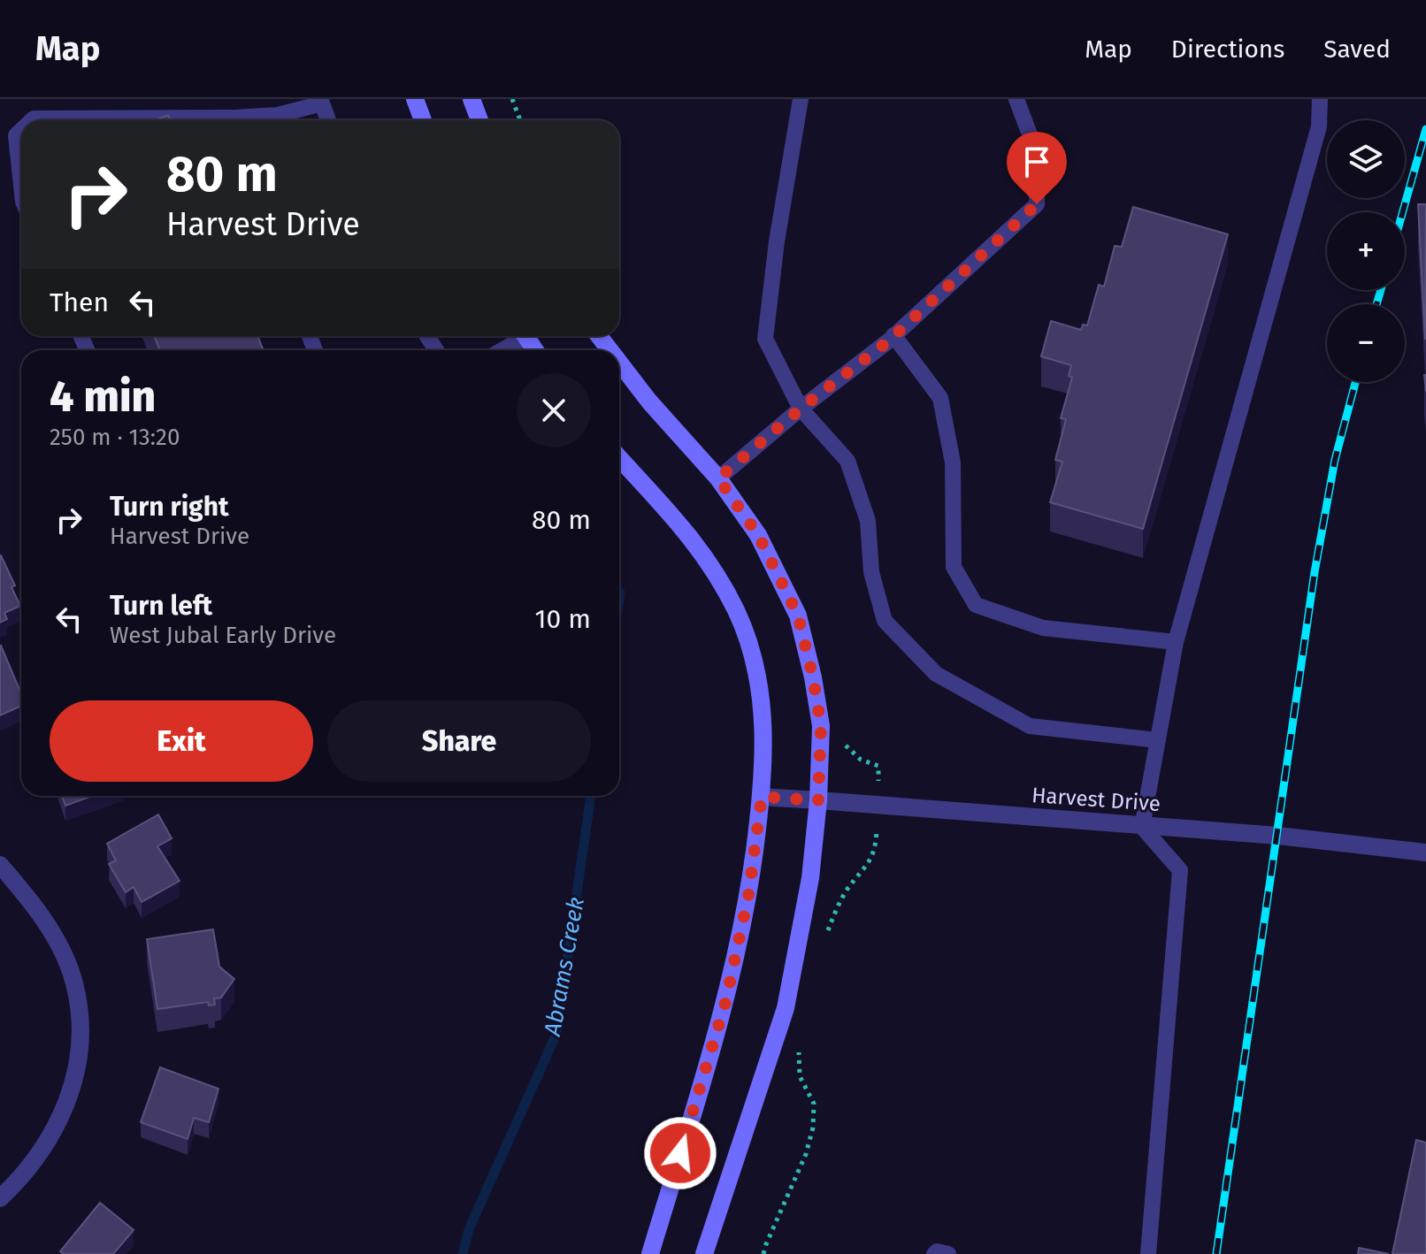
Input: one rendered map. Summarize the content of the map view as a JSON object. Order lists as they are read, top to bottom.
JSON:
{
  "streets": {
    "street": ["Harvest Drive"]
  },
  "water": ["Abrams Creek"],
  "page": {
    "header": "Map",
    "nav": ["Map", "Directions", "Saved"],
    "map_buttons": ["+", "−"],
    "turn": ["80 m", "Harvest Drive"],
    "then": "Then",
    "heading": ["4 min", "250 m · 13:20"],
    "list": [
      {
        "name": "Turn right",
        "note": "Harvest Drive",
        "value": "80 m"
      },
      {
        "name": "Turn left",
        "note": "West Jubal Early Drive",
        "value": "10 m"
      }
    ],
    "buttons": ["Exit", "Share"]
  }
}
